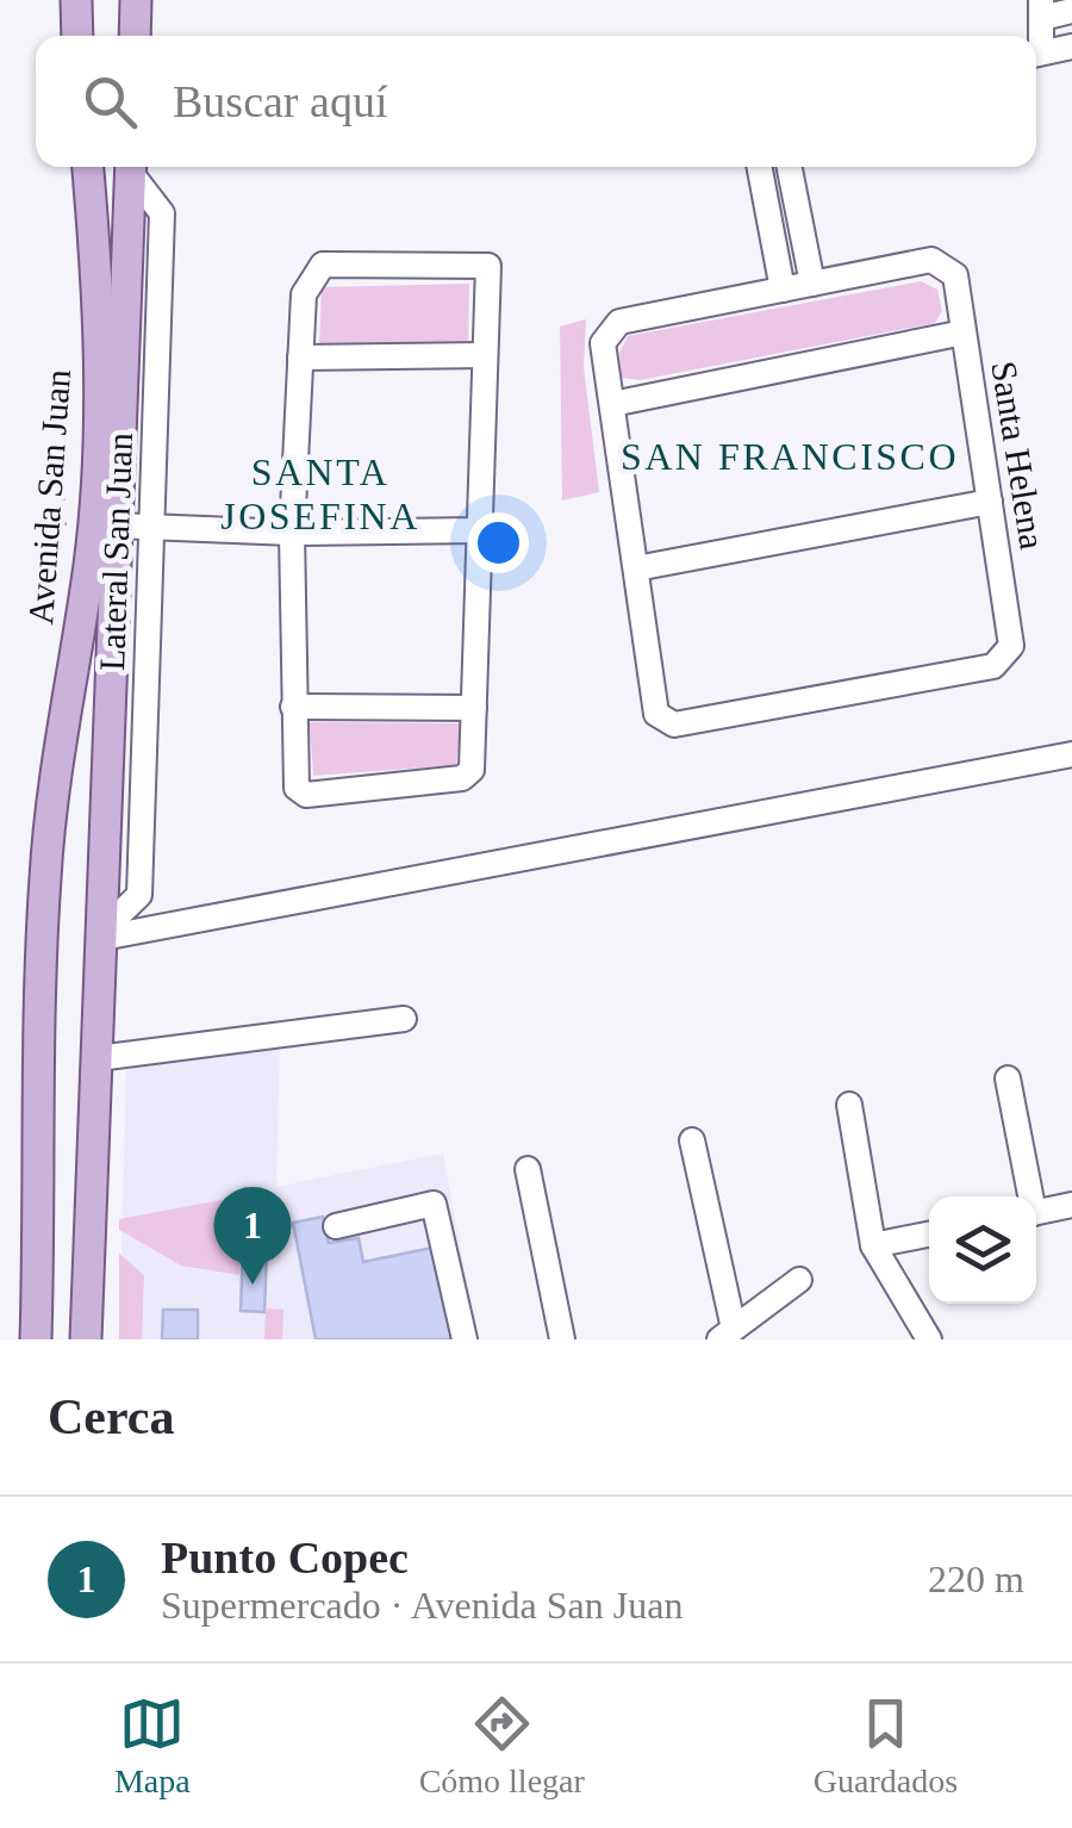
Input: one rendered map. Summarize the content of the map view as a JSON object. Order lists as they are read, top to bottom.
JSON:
{
  "streets": {
    "main road": ["Avenida San Juan"],
    "street": ["Santa Helena", "Lateral San Juan"]
  },
  "crossings": [
    ["Avenida San Juan", "Lateral San Juan"]
  ],
  "districts": ["SAN FRANCISCO", "SANTA JOSEFINA"],
  "page": {
    "search": "Buscar aquí",
    "pins": "1",
    "heading": "Cerca",
    "list": [
      {
        "mark": "1",
        "name": "Punto Copec",
        "note": "Supermercado · Avenida San Juan",
        "value": "220 m"
      }
    ],
    "nav": ["Mapa", "Cómo llegar", "Guardados"]
  }
}
